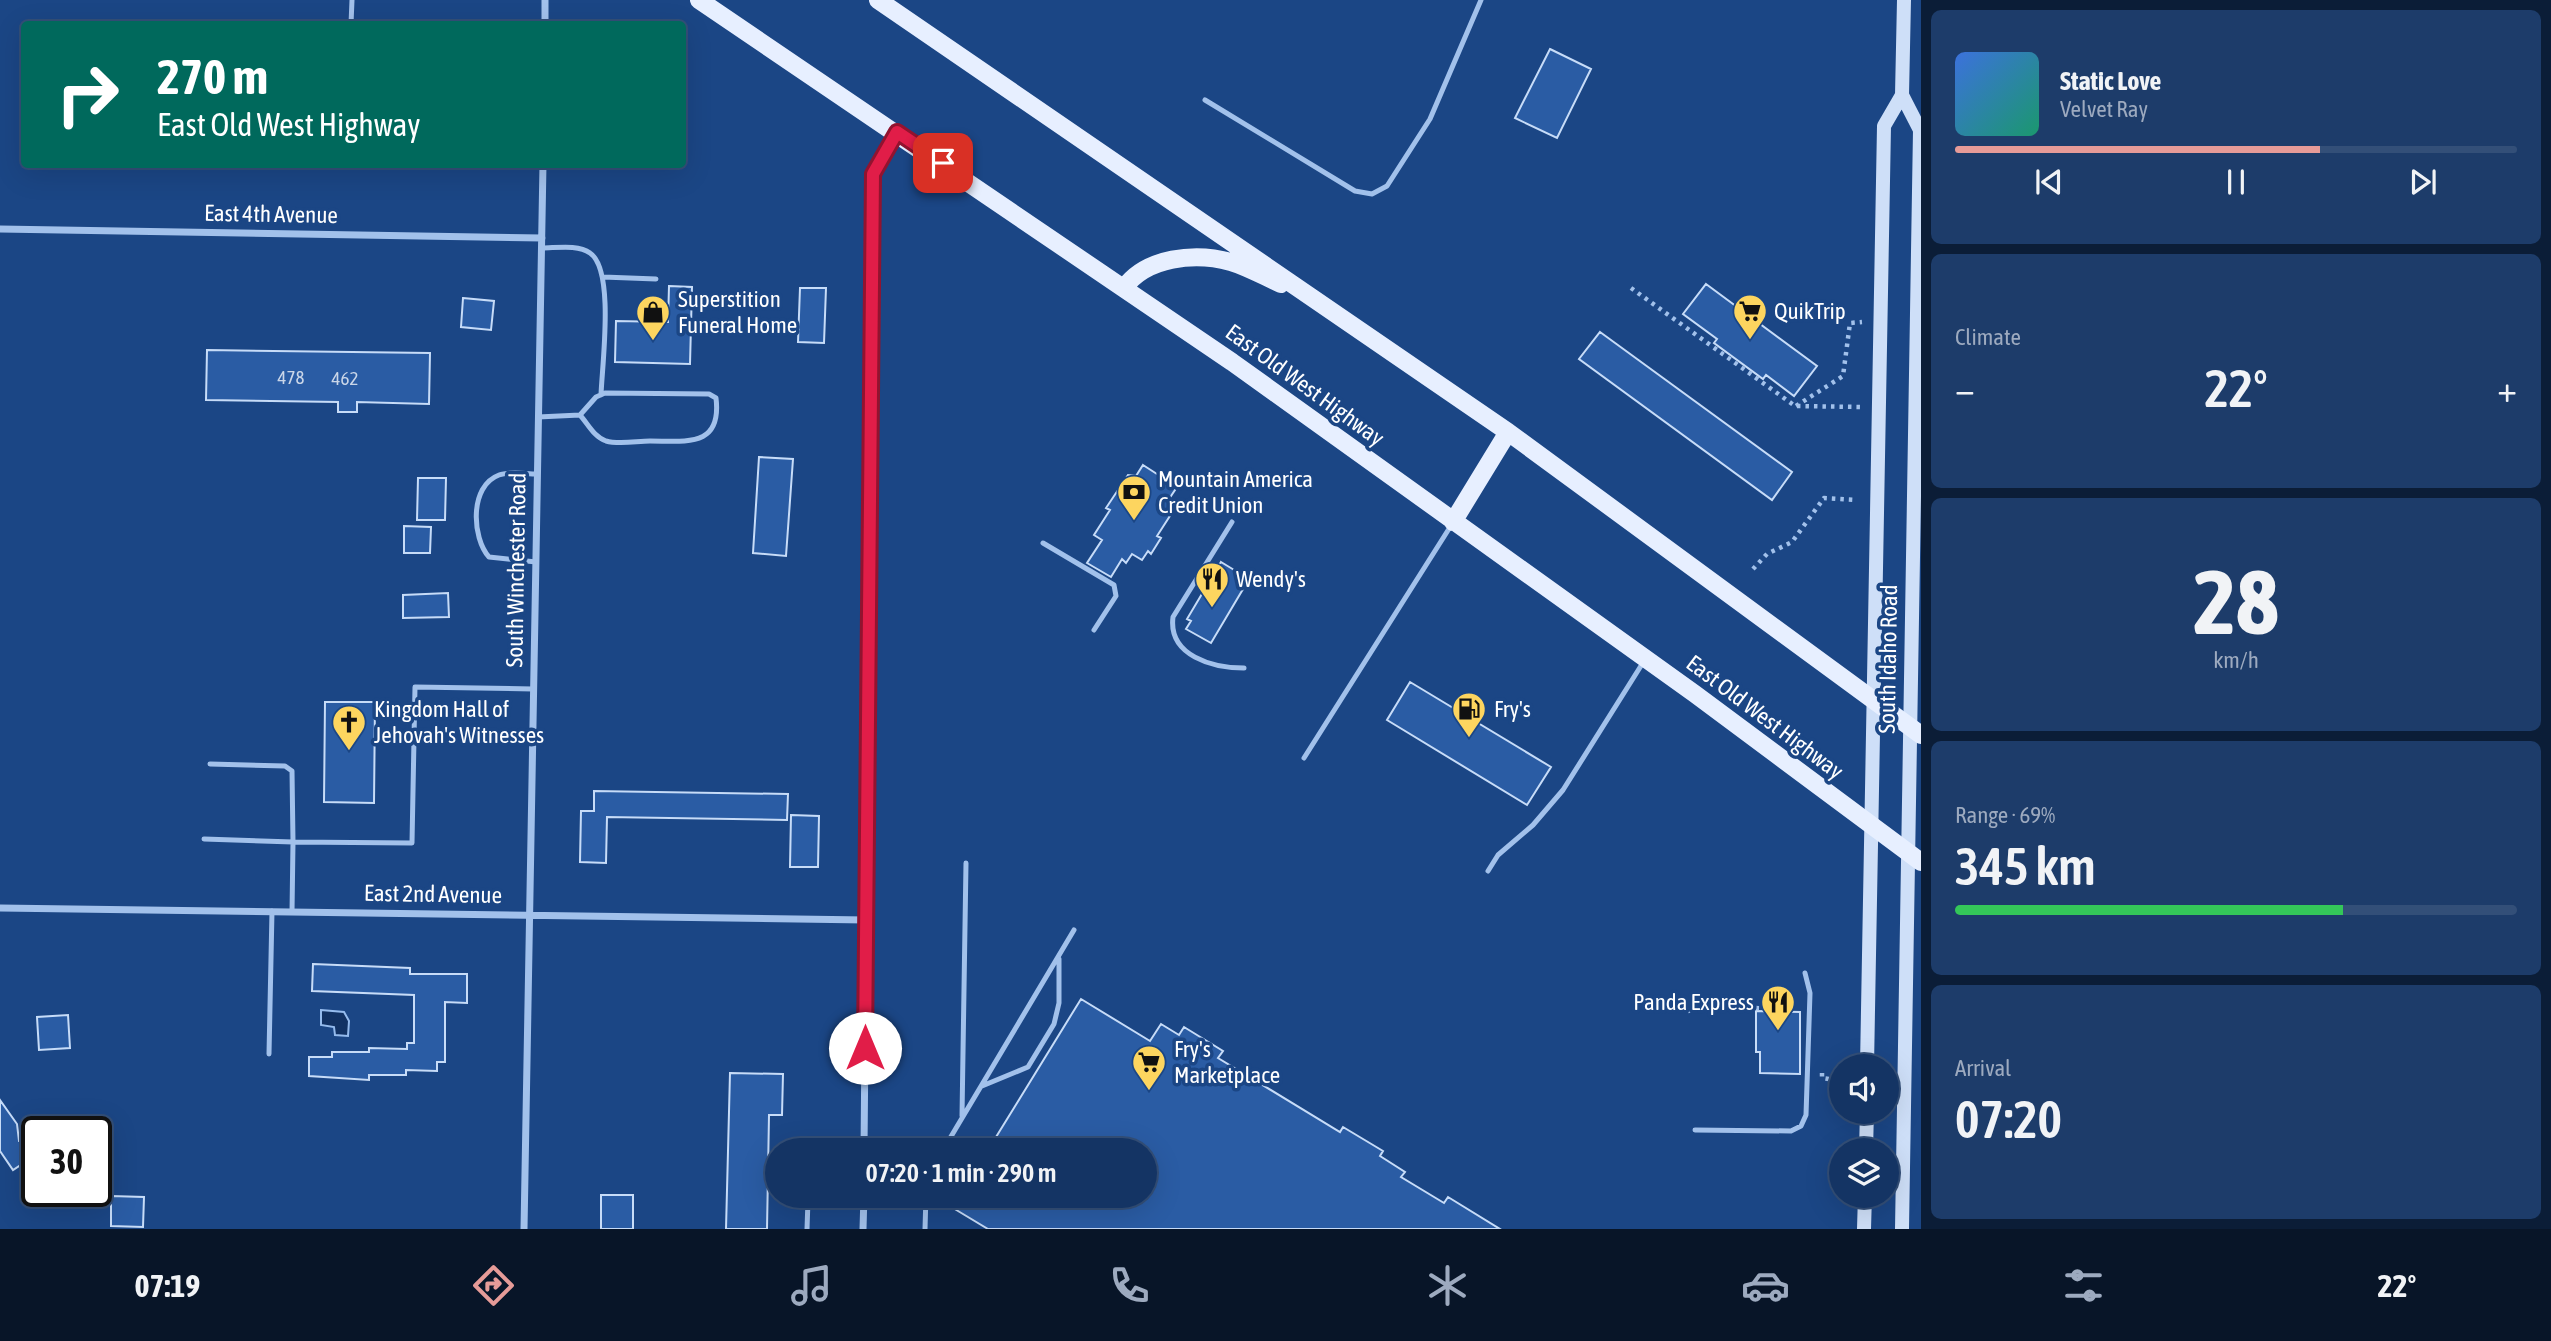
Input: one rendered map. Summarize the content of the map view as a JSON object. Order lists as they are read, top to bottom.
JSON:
{
  "streets": {
    "main road": ["East Old West Highway", "South Idaho Road"],
    "street": ["East 4th Avenue", "South Winchester Road", "East 2nd Avenue"]
  },
  "crossings": [
    ["East 4th Avenue", "South Winchester Road"],
    ["East Old West Highway", "South Idaho Road"],
    ["South Winchester Road", "East 2nd Avenue"]
  ],
  "places": {
    "supermarket": ["QuikTrip", "Fry's Marketplace"],
    "shop": ["Superstition Funeral Home"],
    "bank": ["Mountain America Credit Union"],
    "restaurant": ["Wendy's", "Panda Express"],
    "fuel station": ["Fry's"],
    "church": ["Kingdom Hall of Jehovah's Witnesses"]
  },
  "house_numbers": ["478", "462"],
  "page": {
    "turn": ["270 m", "East Old West Highway"],
    "song": ["Static Love", "Velvet Ray"],
    "tile": [
      "Climate",
      ["28", "km/h"],
      ["Range · 69%", "345 km"],
      ["Arrival", "07:20"]
    ],
    "heat": ["−", "22°", "+"],
    "limit": "30",
    "trip": "07:20 · 1 min · 290 m",
    "tabs": ["07:19", "22°"]
  }
}
